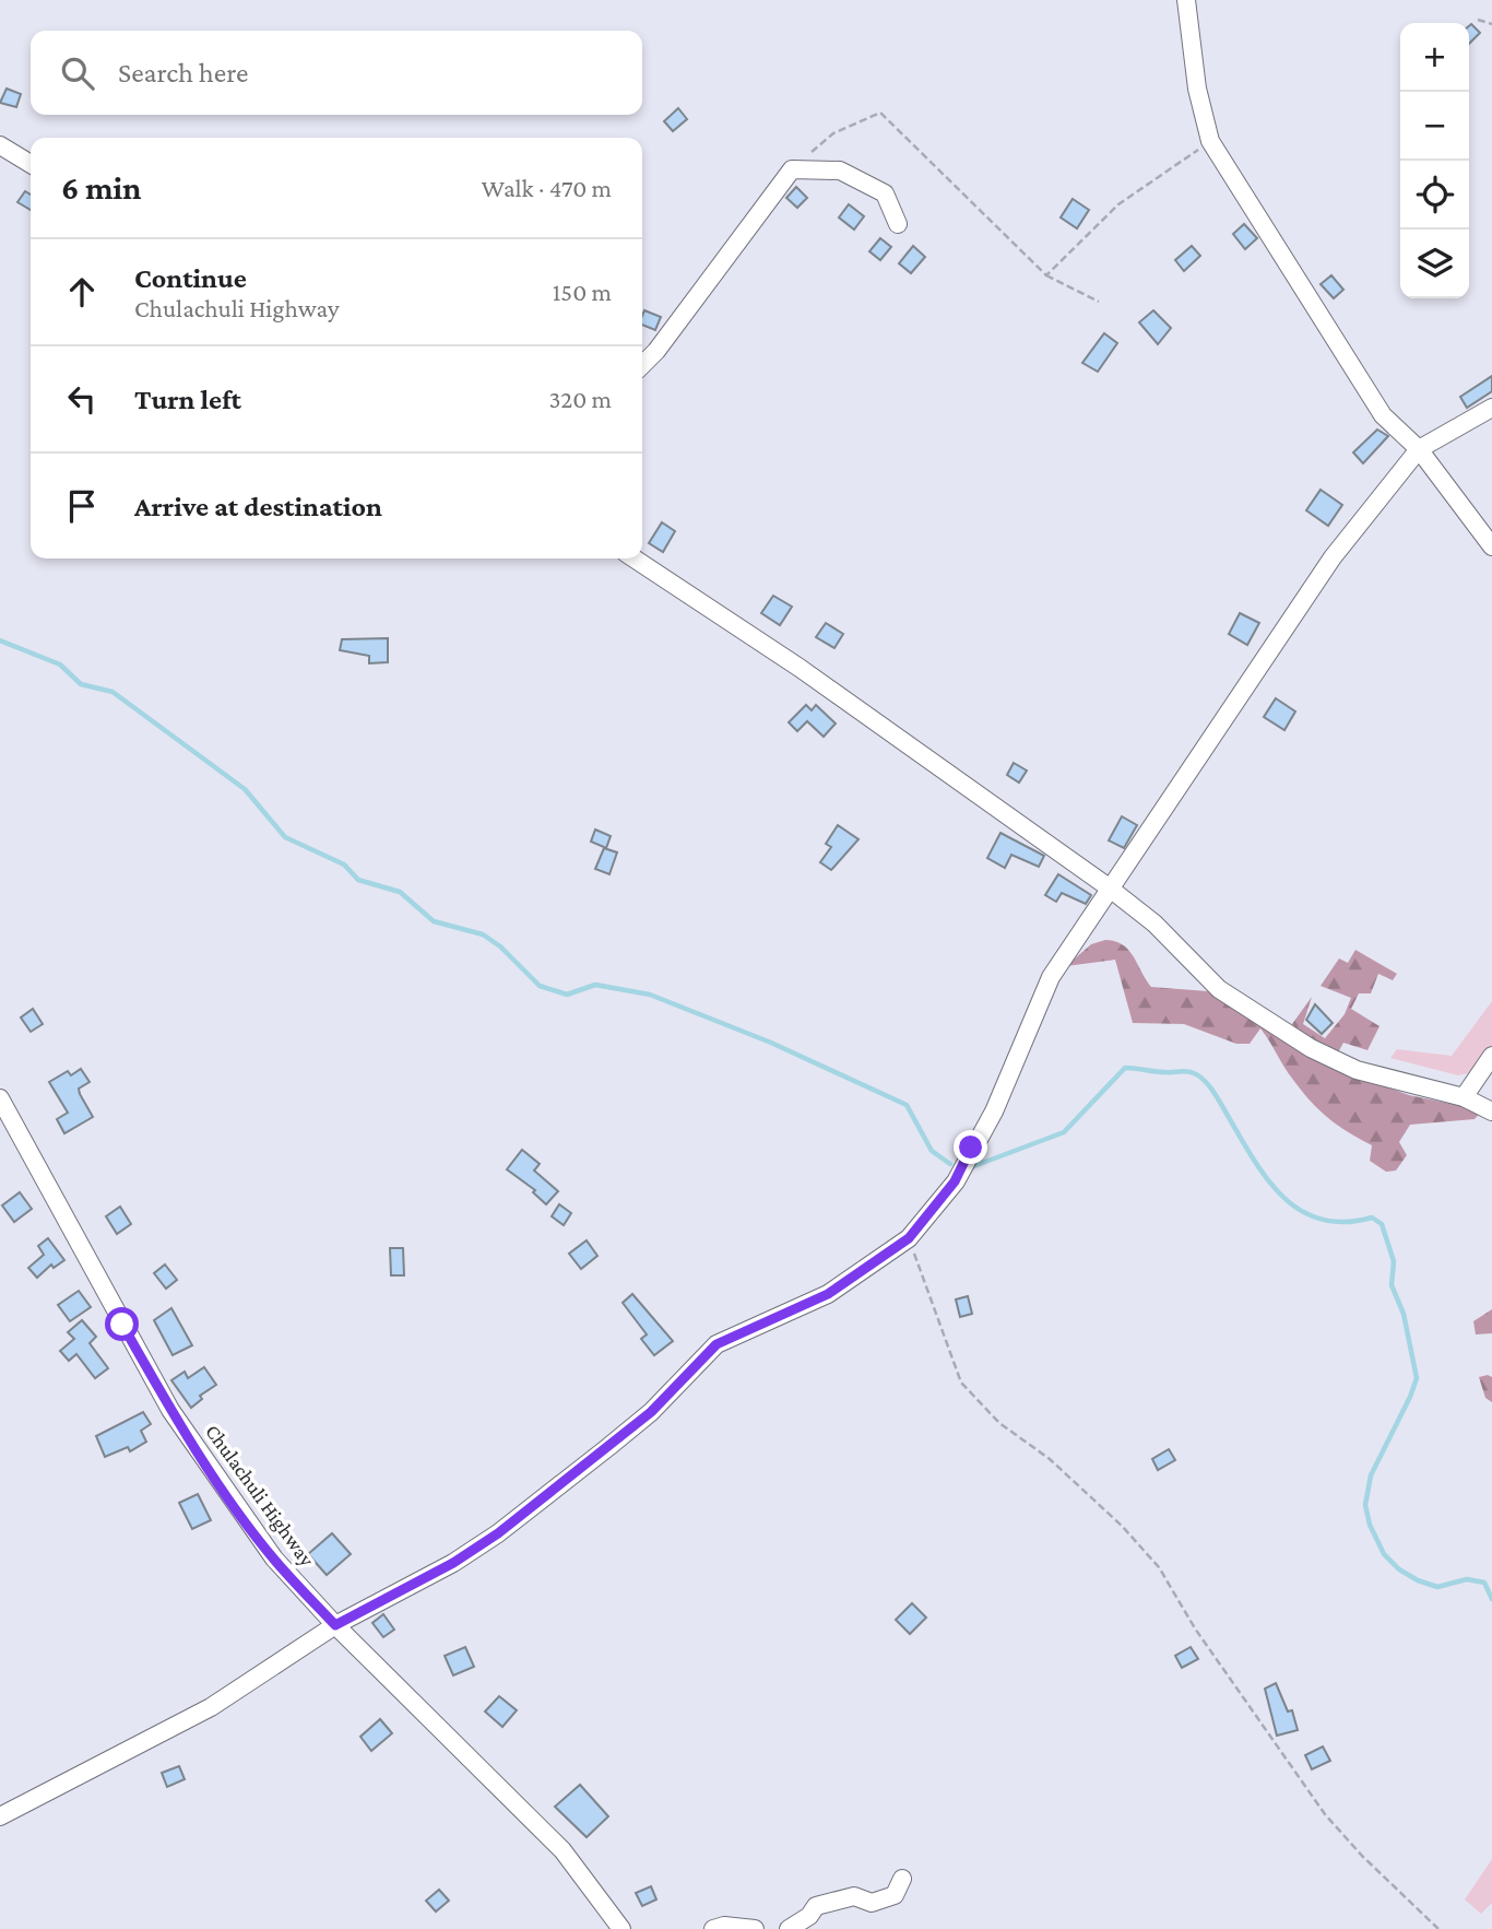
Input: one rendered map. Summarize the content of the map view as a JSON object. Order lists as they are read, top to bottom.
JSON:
{
  "streets": {
    "street": ["Chulachuli Highway"]
  },
  "page": {
    "map_buttons": ["+", "−"],
    "search": "Search here",
    "heading": ["6 min", "Walk · 470 m"],
    "list": [
      ["Continue", "Chulachuli Highway", "150 m"],
      ["Turn left", "320 m"],
      "Arrive at destination"
    ]
  }
}
